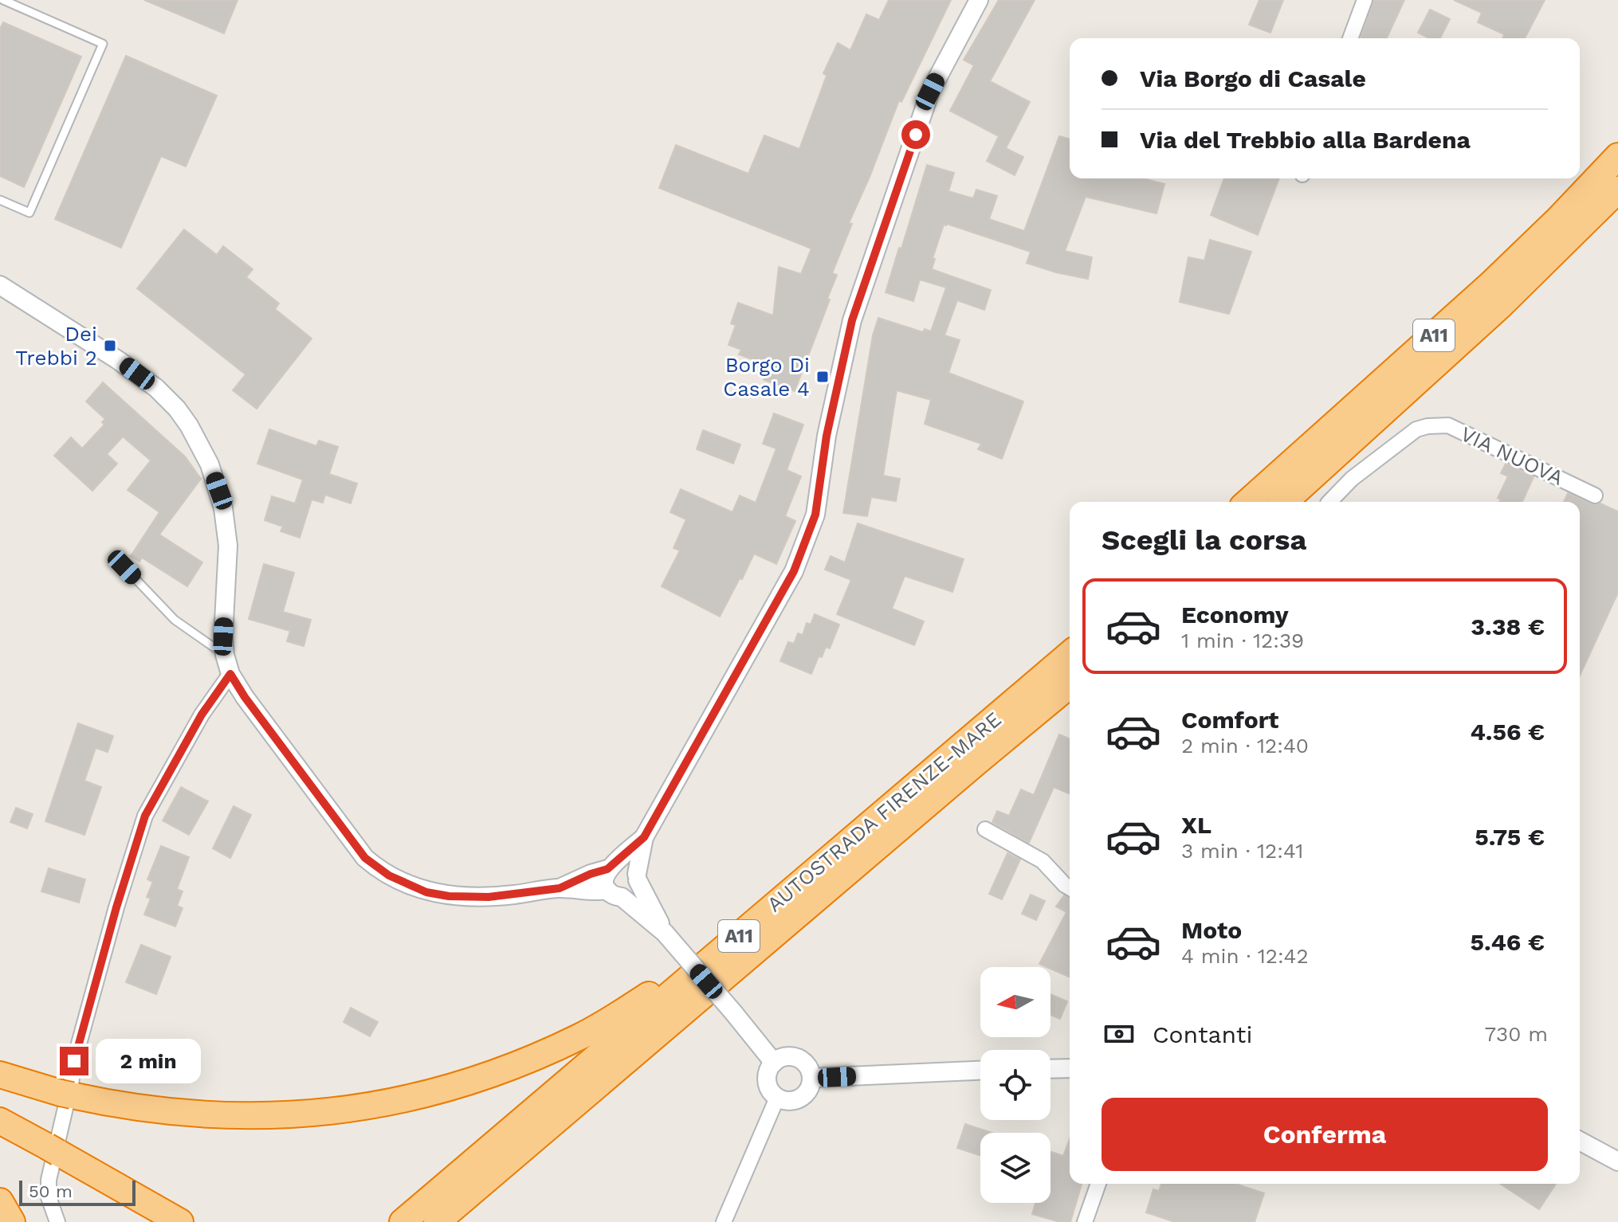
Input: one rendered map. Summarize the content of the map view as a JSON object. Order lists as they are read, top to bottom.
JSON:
{
  "streets": {
    "highway": ["A11", "AUTOSTRADA FIRENZE-MARE"],
    "street": ["VIA NUOVA"]
  },
  "places": {
    "transit": ["Dei Trebbi 2", "Borgo Di Casale 4"]
  },
  "scale_bar": "50 m",
  "north": "left",
  "page": {
    "banner": ["Via Borgo di Casale", "Via del Trebbio alla Bardena"],
    "heading": "Scegli la corsa",
    "list": [
      {
        "name": "Economy",
        "note": "1 min · 12:39",
        "value": "3.38 €"
      },
      {
        "name": "Comfort",
        "note": "2 min · 12:40",
        "value": "4.56 €"
      },
      {
        "name": "XL",
        "note": "3 min · 12:41",
        "value": "5.75 €"
      },
      {
        "name": "Moto",
        "note": "4 min · 12:42",
        "value": "5.46 €"
      }
    ],
    "pay": ["Contanti", "730 m"],
    "bubble": "2 min",
    "buttons": "Conferma",
    "scale": "50 m"
  }
}
